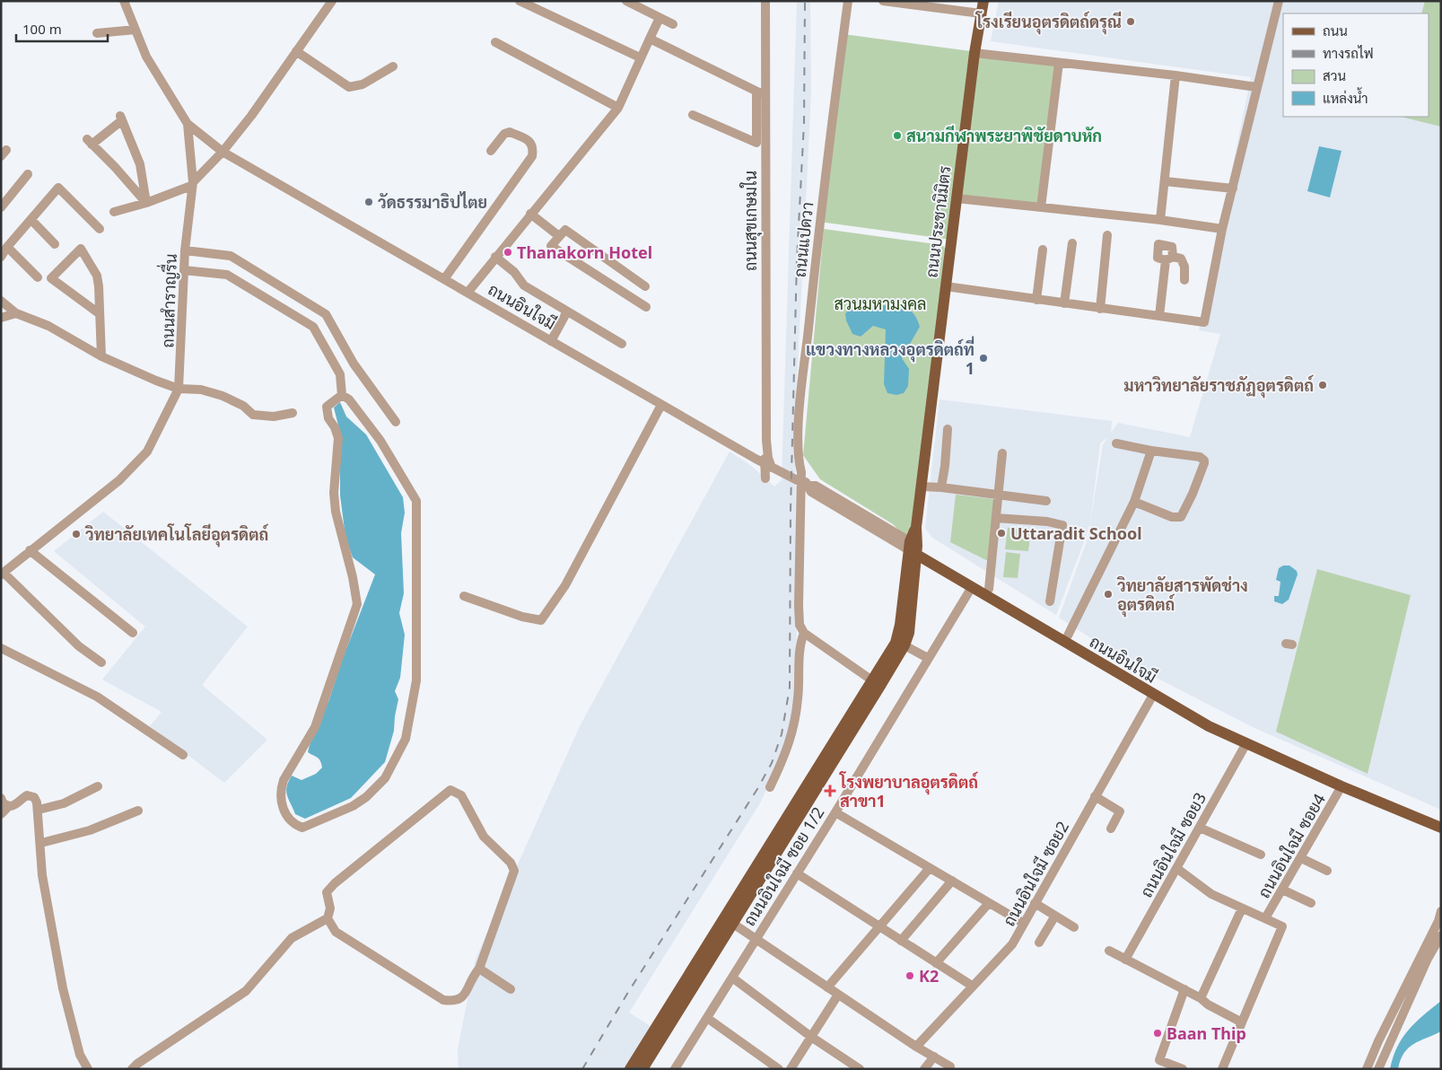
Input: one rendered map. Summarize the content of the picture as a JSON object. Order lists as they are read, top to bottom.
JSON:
{
  "streets": {
    "main road": ["ถนนประชานิมิตร", "ถนนอินใจมี"],
    "street": [
      "ถนนสุขเกษมใน",
      "ถนนแปดวา",
      "ถนนสำราญรื่น",
      "ถนนอินใจมี ซอย3",
      "ถนนอินใจมี ซอย4",
      "ถนนอินใจมี ซอย 1/2",
      "ถนนอินใจมี ซอย2"
    ]
  },
  "crossings": [
    ["ถนนสุขเกษมใน", "ถนนอินใจมี"],
    ["ถนนประชานิมิตร", "ถนนอินใจมี"],
    ["ถนนแปดวา", "ถนนอินใจมี"],
    ["ถนนสำราญรื่น", "ถนนอินใจมี"],
    ["ถนนอินใจมี", "ถนนอินใจมี ซอย3"],
    ["ถนนอินใจมี", "ถนนอินใจมี ซอย4"],
    ["ถนนอินใจมี", "ถนนอินใจมี ซอย 1/2"],
    ["ถนนอินใจมี", "ถนนอินใจมี ซอย2"]
  ],
  "parks": ["สวนมหามงคล"],
  "places": {
    "other": [
      "โรงเรียนอุตรดิตถ์ดรุณี",
      "สนามกีฬาพระยาพิชัยดาบหัก",
      "วัดธรรมาธิปไตย",
      "Thanakorn Hotel",
      "แขวงทางหลวงอุตรดิตถ์ที่ 1",
      "มหาวิทยาลัยราชภัฏอุตรดิตถ์",
      "Uttaradit School",
      "วิทยาลัยเทคโนโลยีอุตรดิตถ์",
      "วิทยาลัยสารพัดช่าง อุตรดิตถ์",
      "K2",
      "Baan Thip"
    ],
    "health": ["โรงพยาบาลอุตรดิตถ์ สาขา1"]
  },
  "legend": [
    "ถนน",
    "ทางรถไฟ",
    "สวน",
    "แหล่งน้ำ"
  ],
  "scale_bar": "100 m"
}
